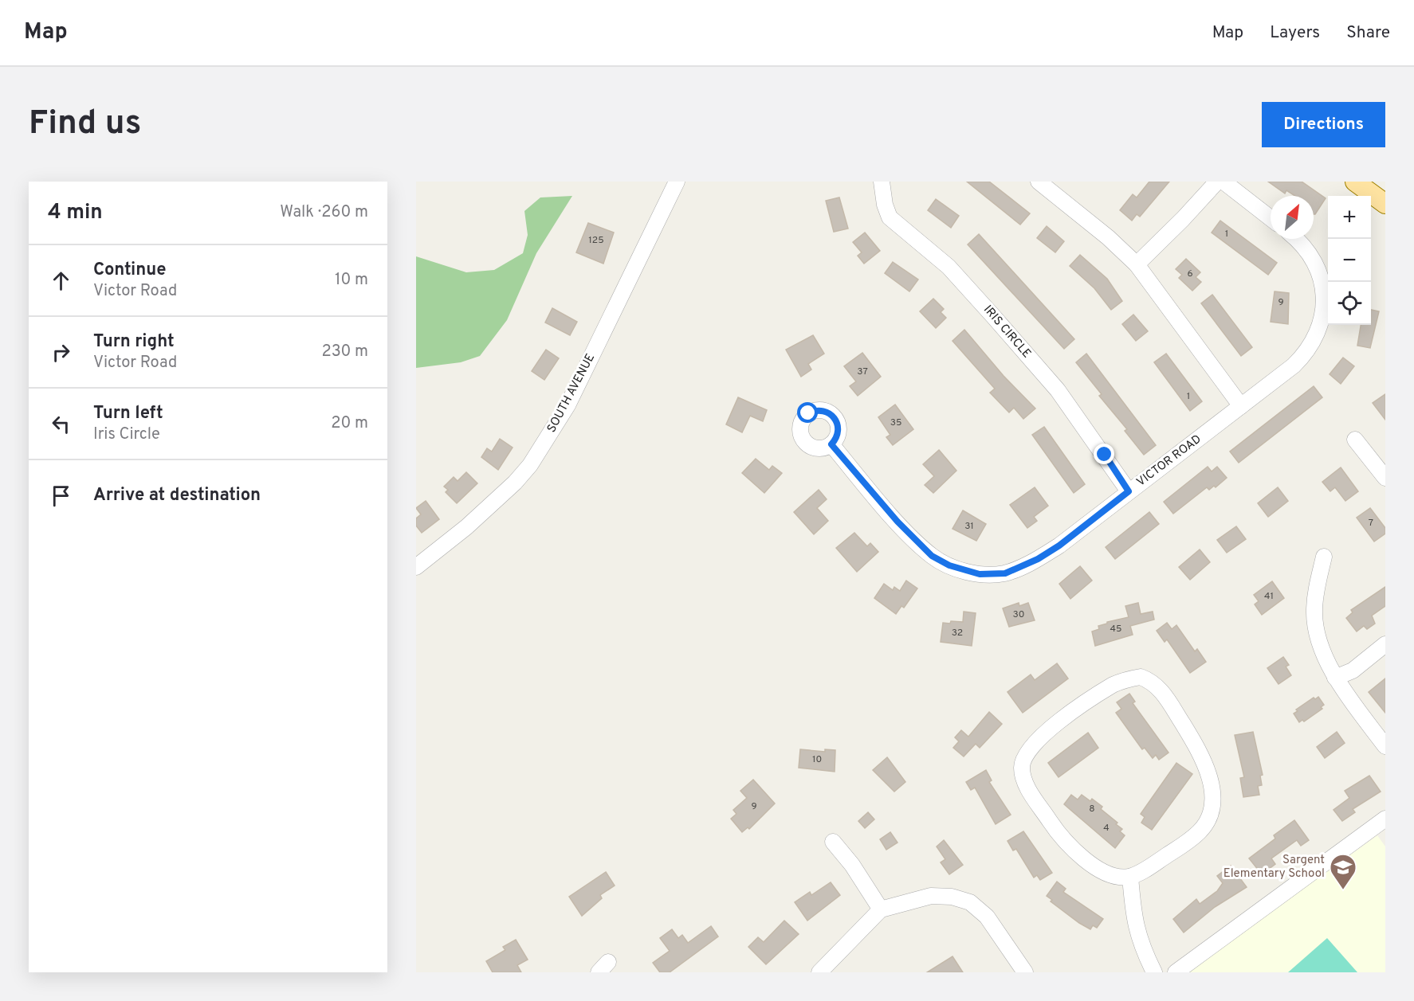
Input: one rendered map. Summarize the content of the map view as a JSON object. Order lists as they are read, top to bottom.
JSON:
{
  "streets": {
    "street": ["IRIS CIRCLE", "SOUTH AVENUE", "VICTOR ROAD"]
  },
  "crossings": [
    ["IRIS CIRCLE", "VICTOR ROAD"]
  ],
  "places": {
    "school or university": ["Sargent Elementary School"]
  },
  "house_numbers": [
    "1",
    "125",
    "6",
    "9",
    "37",
    "1",
    "35",
    "7",
    "31",
    "41",
    "30",
    "45",
    "32",
    "10",
    "9",
    "8",
    "4"
  ],
  "north": "top right",
  "page": {
    "header": "Map",
    "nav": ["Map", "Layers", "Share"],
    "buttons": "Directions",
    "title": "Find us",
    "heading": ["4 min", "Walk · 260 m"],
    "map_buttons": ["+", "−"],
    "list": [
      ["Continue", "Victor Road", "10 m"],
      ["Turn right", "Victor Road", "230 m"],
      ["Turn left", "Iris Circle", "20 m"],
      "Arrive at destination"
    ]
  }
}
